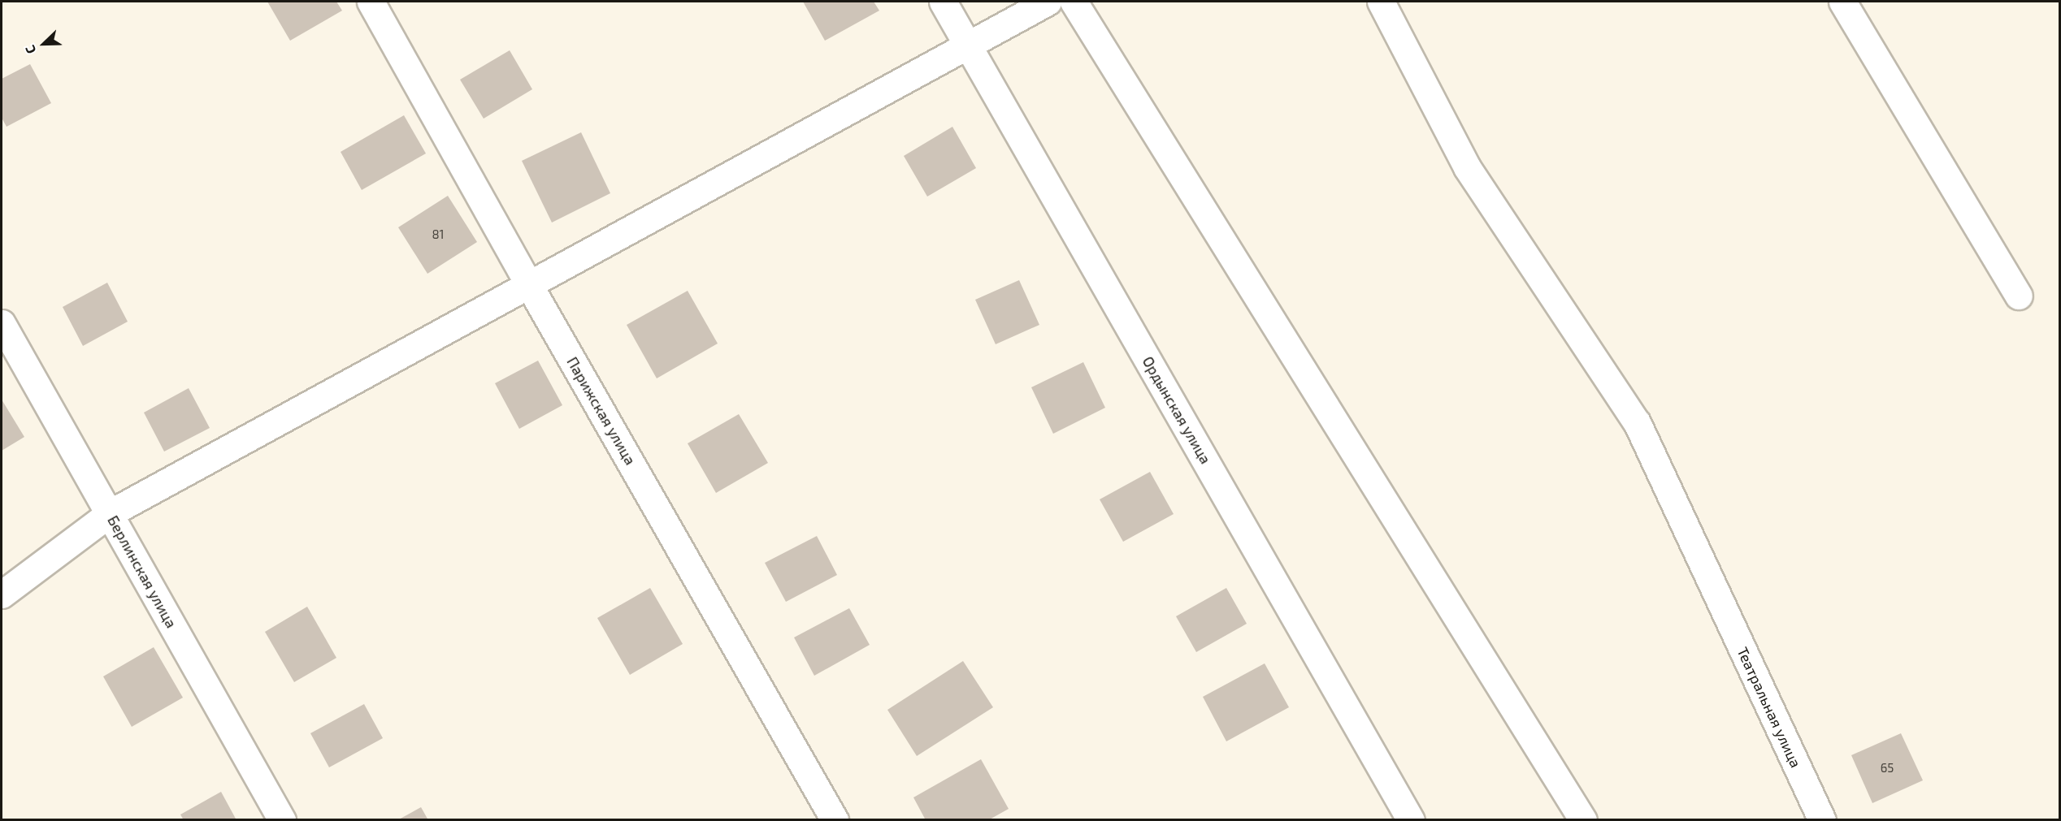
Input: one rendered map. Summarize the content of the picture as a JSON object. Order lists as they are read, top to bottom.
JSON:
{
  "streets": {
    "street": [
      "Ордынская улица",
      "Парижская улица",
      "Берлинская улица",
      "Театральная улица"
    ]
  },
  "house_numbers": ["81", "65"],
  "north": "bottom left"
}
